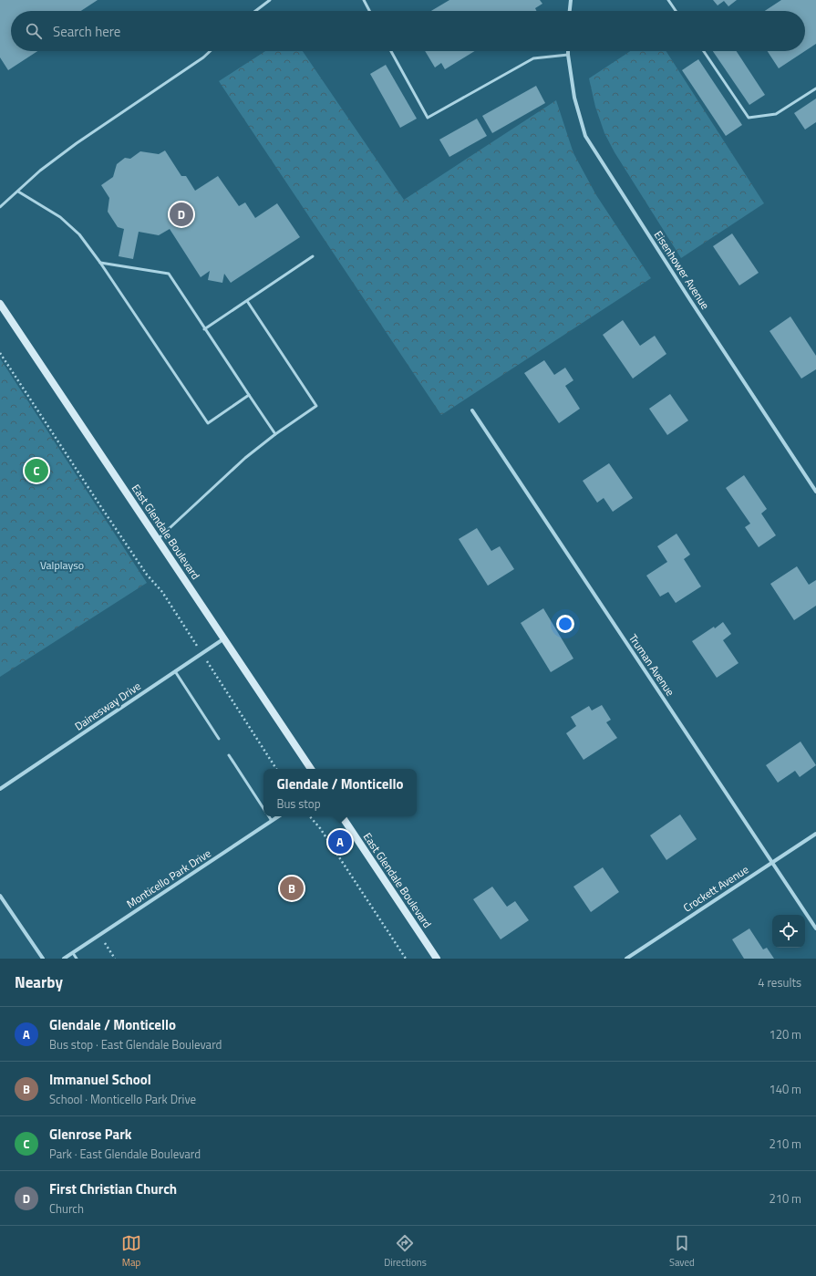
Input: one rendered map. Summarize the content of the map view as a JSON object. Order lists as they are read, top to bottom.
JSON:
{
  "streets": {
    "street": [
      "Eisenhower Avenue",
      "East Glendale Boulevard",
      "Truman Avenue",
      "Dainesway Drive",
      "Monticello Park Drive",
      "Crockett Avenue"
    ]
  },
  "crossings": [
    ["East Glendale Boulevard", "Dainesway Drive"],
    ["Truman Avenue", "Crockett Avenue"]
  ],
  "parks": ["Valplayso"],
  "page": {
    "search": "Search here",
    "pins": [
      "D",
      "C",
      "A",
      "B"
    ],
    "popup": ["Glendale / Monticello", "Bus stop"],
    "heading": ["Nearby", "4 results"],
    "list": [
      {
        "mark": "A",
        "name": "Glendale / Monticello",
        "note": "Bus stop · East Glendale Boulevard",
        "value": "120 m"
      },
      {
        "mark": "B",
        "name": "Immanuel School",
        "note": "School · Monticello Park Drive",
        "value": "140 m"
      },
      {
        "mark": "C",
        "name": "Glenrose Park",
        "note": "Park · East Glendale Boulevard",
        "value": "210 m"
      },
      {
        "mark": "D",
        "name": "First Christian Church",
        "note": "Church",
        "value": "210 m"
      }
    ],
    "nav": ["Map", "Directions", "Saved"]
  }
}
